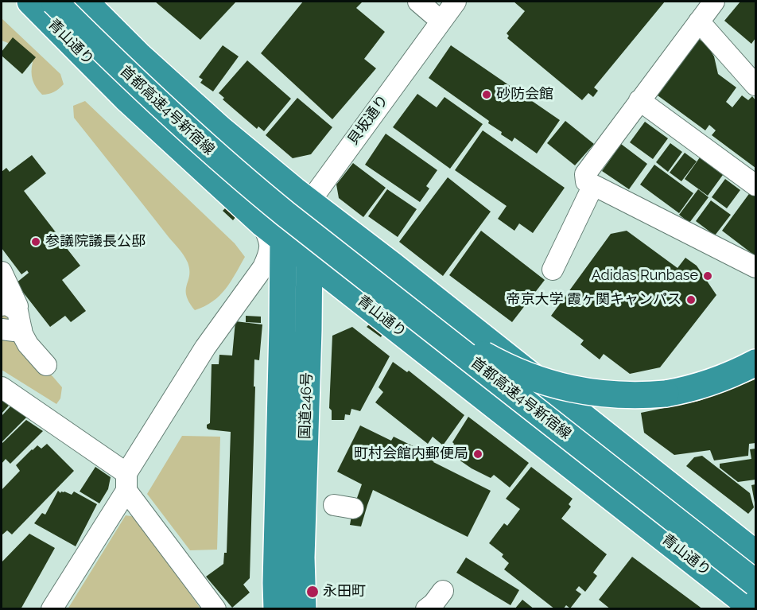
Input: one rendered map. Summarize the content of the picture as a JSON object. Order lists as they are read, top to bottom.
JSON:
{
  "streets": {
    "highway": ["青山通り", "首都高速4号新宿線", "国道246号"],
    "street": ["貝坂通り"]
  },
  "crossings": [
    ["青山通り", "首都高速4号新宿線"],
    ["青山通り", "貝坂通り"],
    ["青山通り", "国道246号"],
    ["貝坂通り", "国道246号"]
  ],
  "places": [
    "砂防会館",
    "参議院議長公邸",
    "Adidas Runbase",
    "帝京大学 霞ヶ関キャンパス",
    "町村会館内郵便局",
    "永田町"
  ]
}
